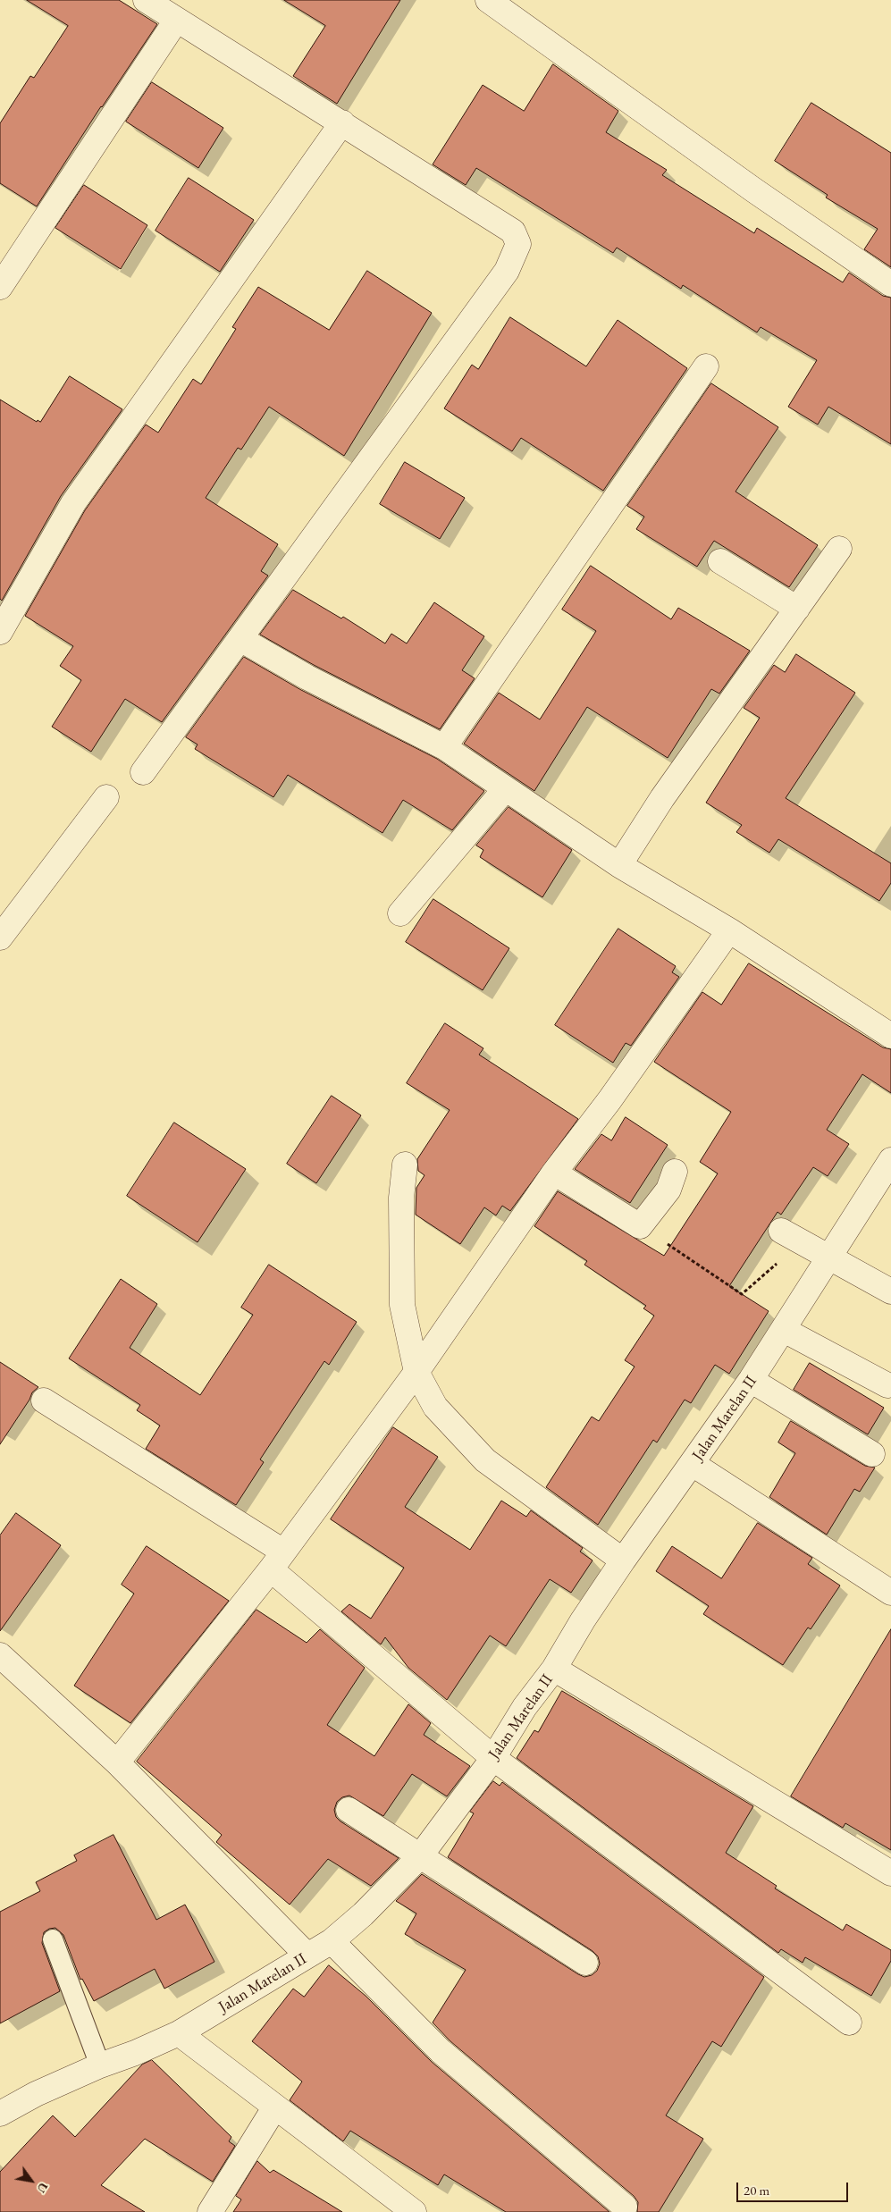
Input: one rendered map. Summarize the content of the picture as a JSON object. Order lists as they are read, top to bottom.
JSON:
{
  "streets": {
    "street": ["Jalan Marelan II"]
  },
  "scale_bar": "20 m",
  "north": "bottom right"
}
